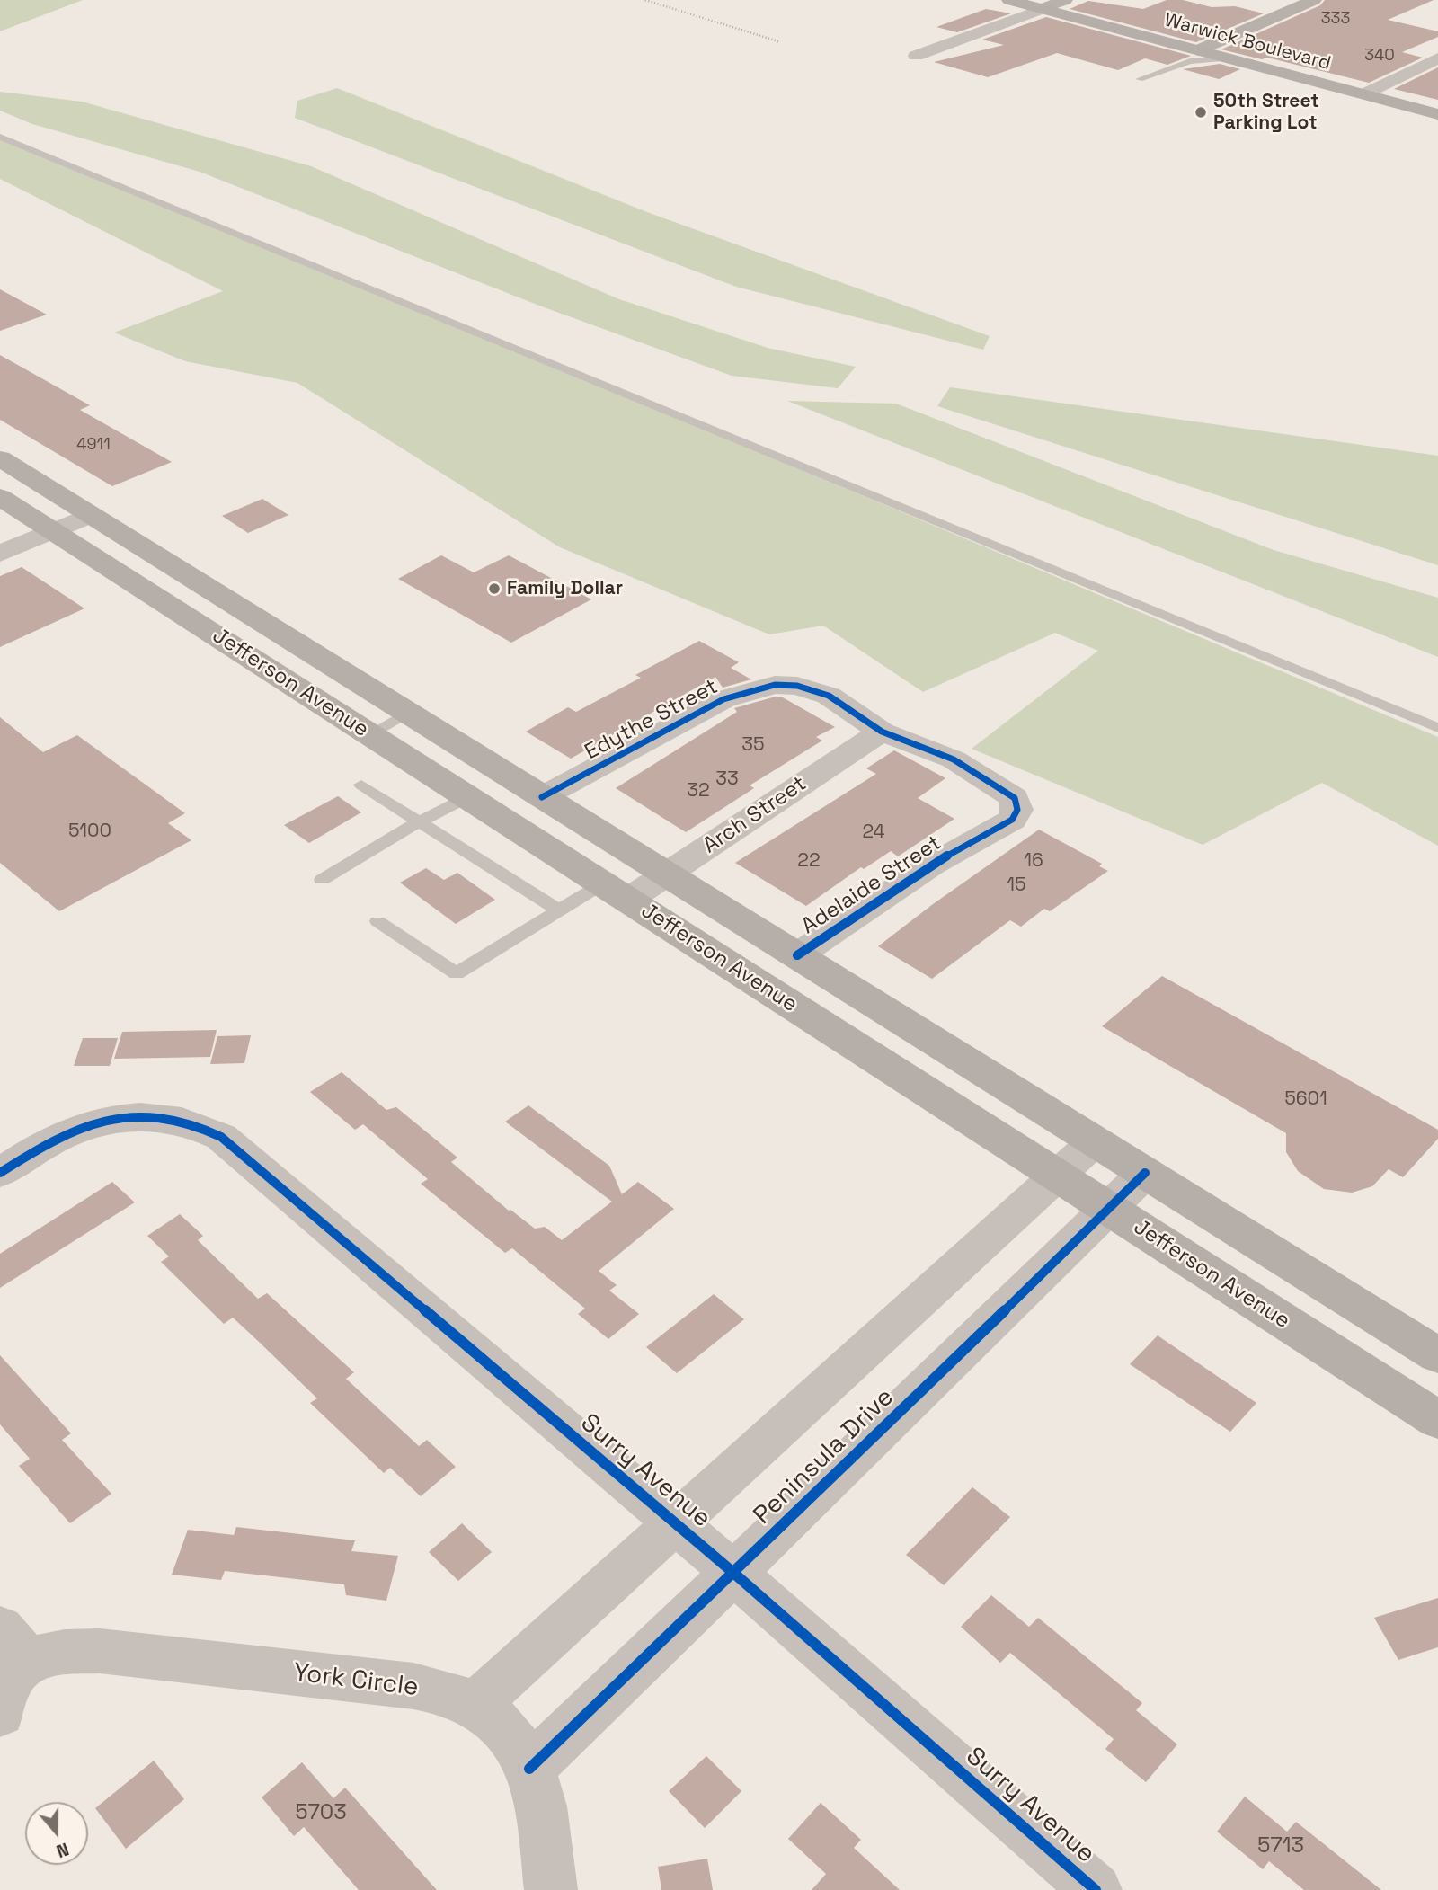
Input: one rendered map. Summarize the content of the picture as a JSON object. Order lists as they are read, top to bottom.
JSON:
{
  "streets": {
    "main road": ["Warwick Boulevard", "Jefferson Avenue"],
    "street": [
      "Edythe Street",
      "Arch Street",
      "Adelaide Street",
      "Peninsula Drive",
      "Surry Avenue",
      "York Circle"
    ]
  },
  "crossings": [
    ["Jefferson Avenue", "Edythe Street"],
    ["Jefferson Avenue", "Arch Street"],
    ["Jefferson Avenue", "Adelaide Street"],
    ["Jefferson Avenue", "Peninsula Drive"],
    ["Edythe Street", "Arch Street"],
    ["Edythe Street", "Adelaide Street"],
    ["Arch Street", "Adelaide Street"],
    ["Peninsula Drive", "Surry Avenue"],
    ["Peninsula Drive", "York Circle"]
  ],
  "places": ["50th Street Parking Lot", "Family Dollar"],
  "house_numbers": [
    "333",
    "340",
    "4911",
    "35",
    "33",
    "32",
    "5100",
    "24",
    "22",
    "16",
    "15",
    "5601",
    "5703",
    "5713"
  ],
  "north": "bottom"
}
